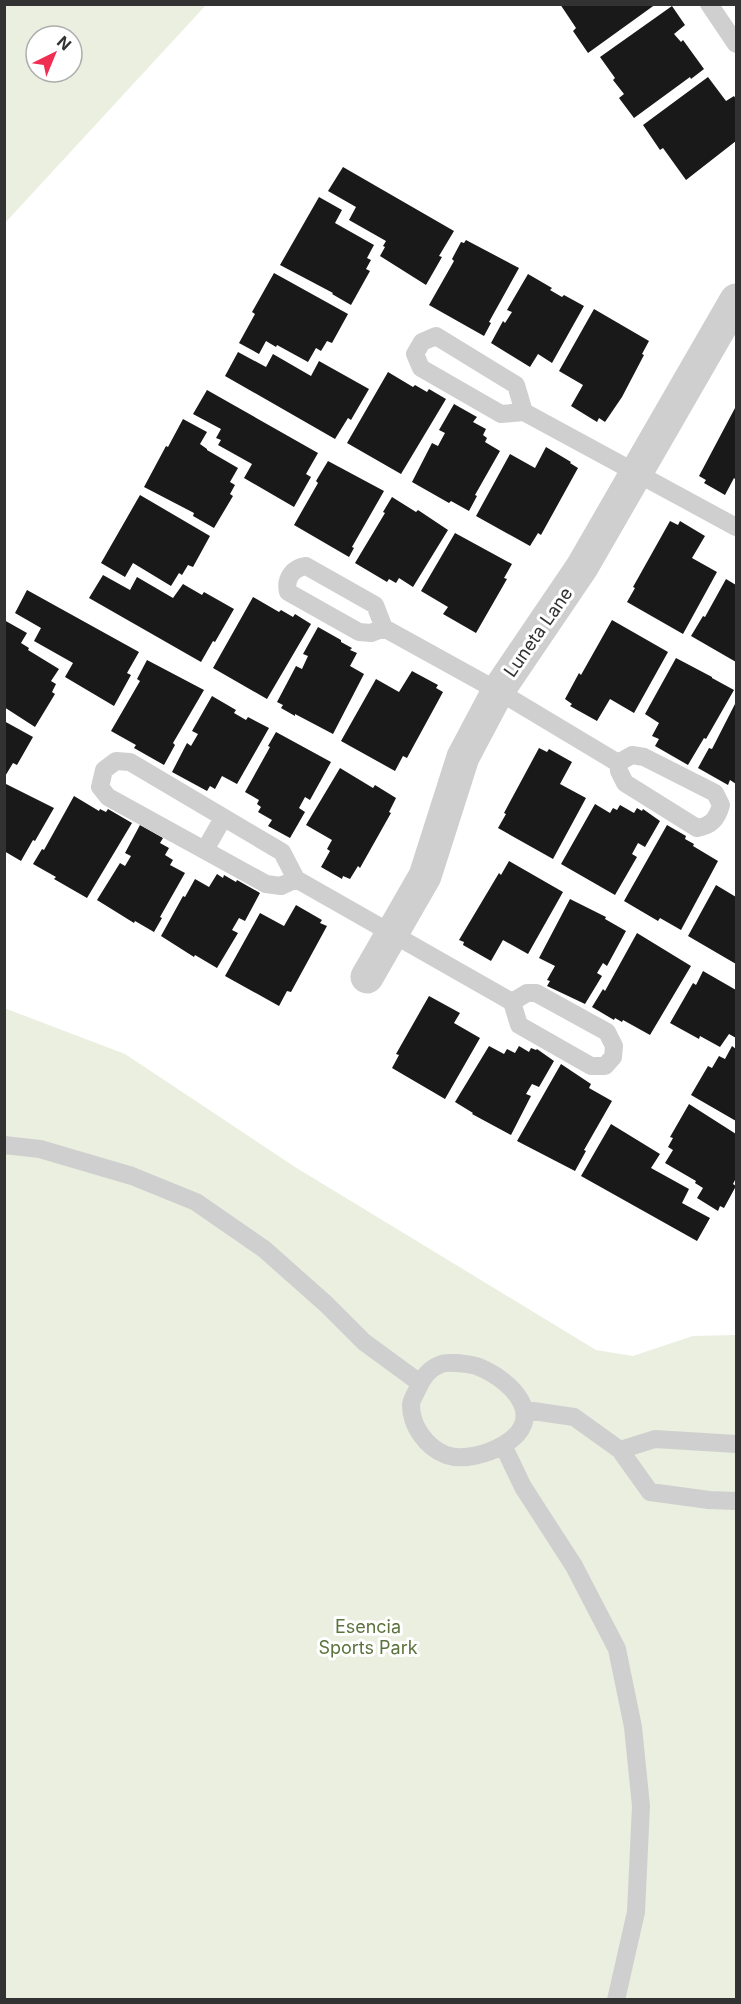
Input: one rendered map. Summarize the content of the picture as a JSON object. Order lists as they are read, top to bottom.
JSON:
{
  "streets": {
    "street": ["Luneta Lane"]
  },
  "parks": ["Esencia Sports Park"],
  "north": "top right"
}
